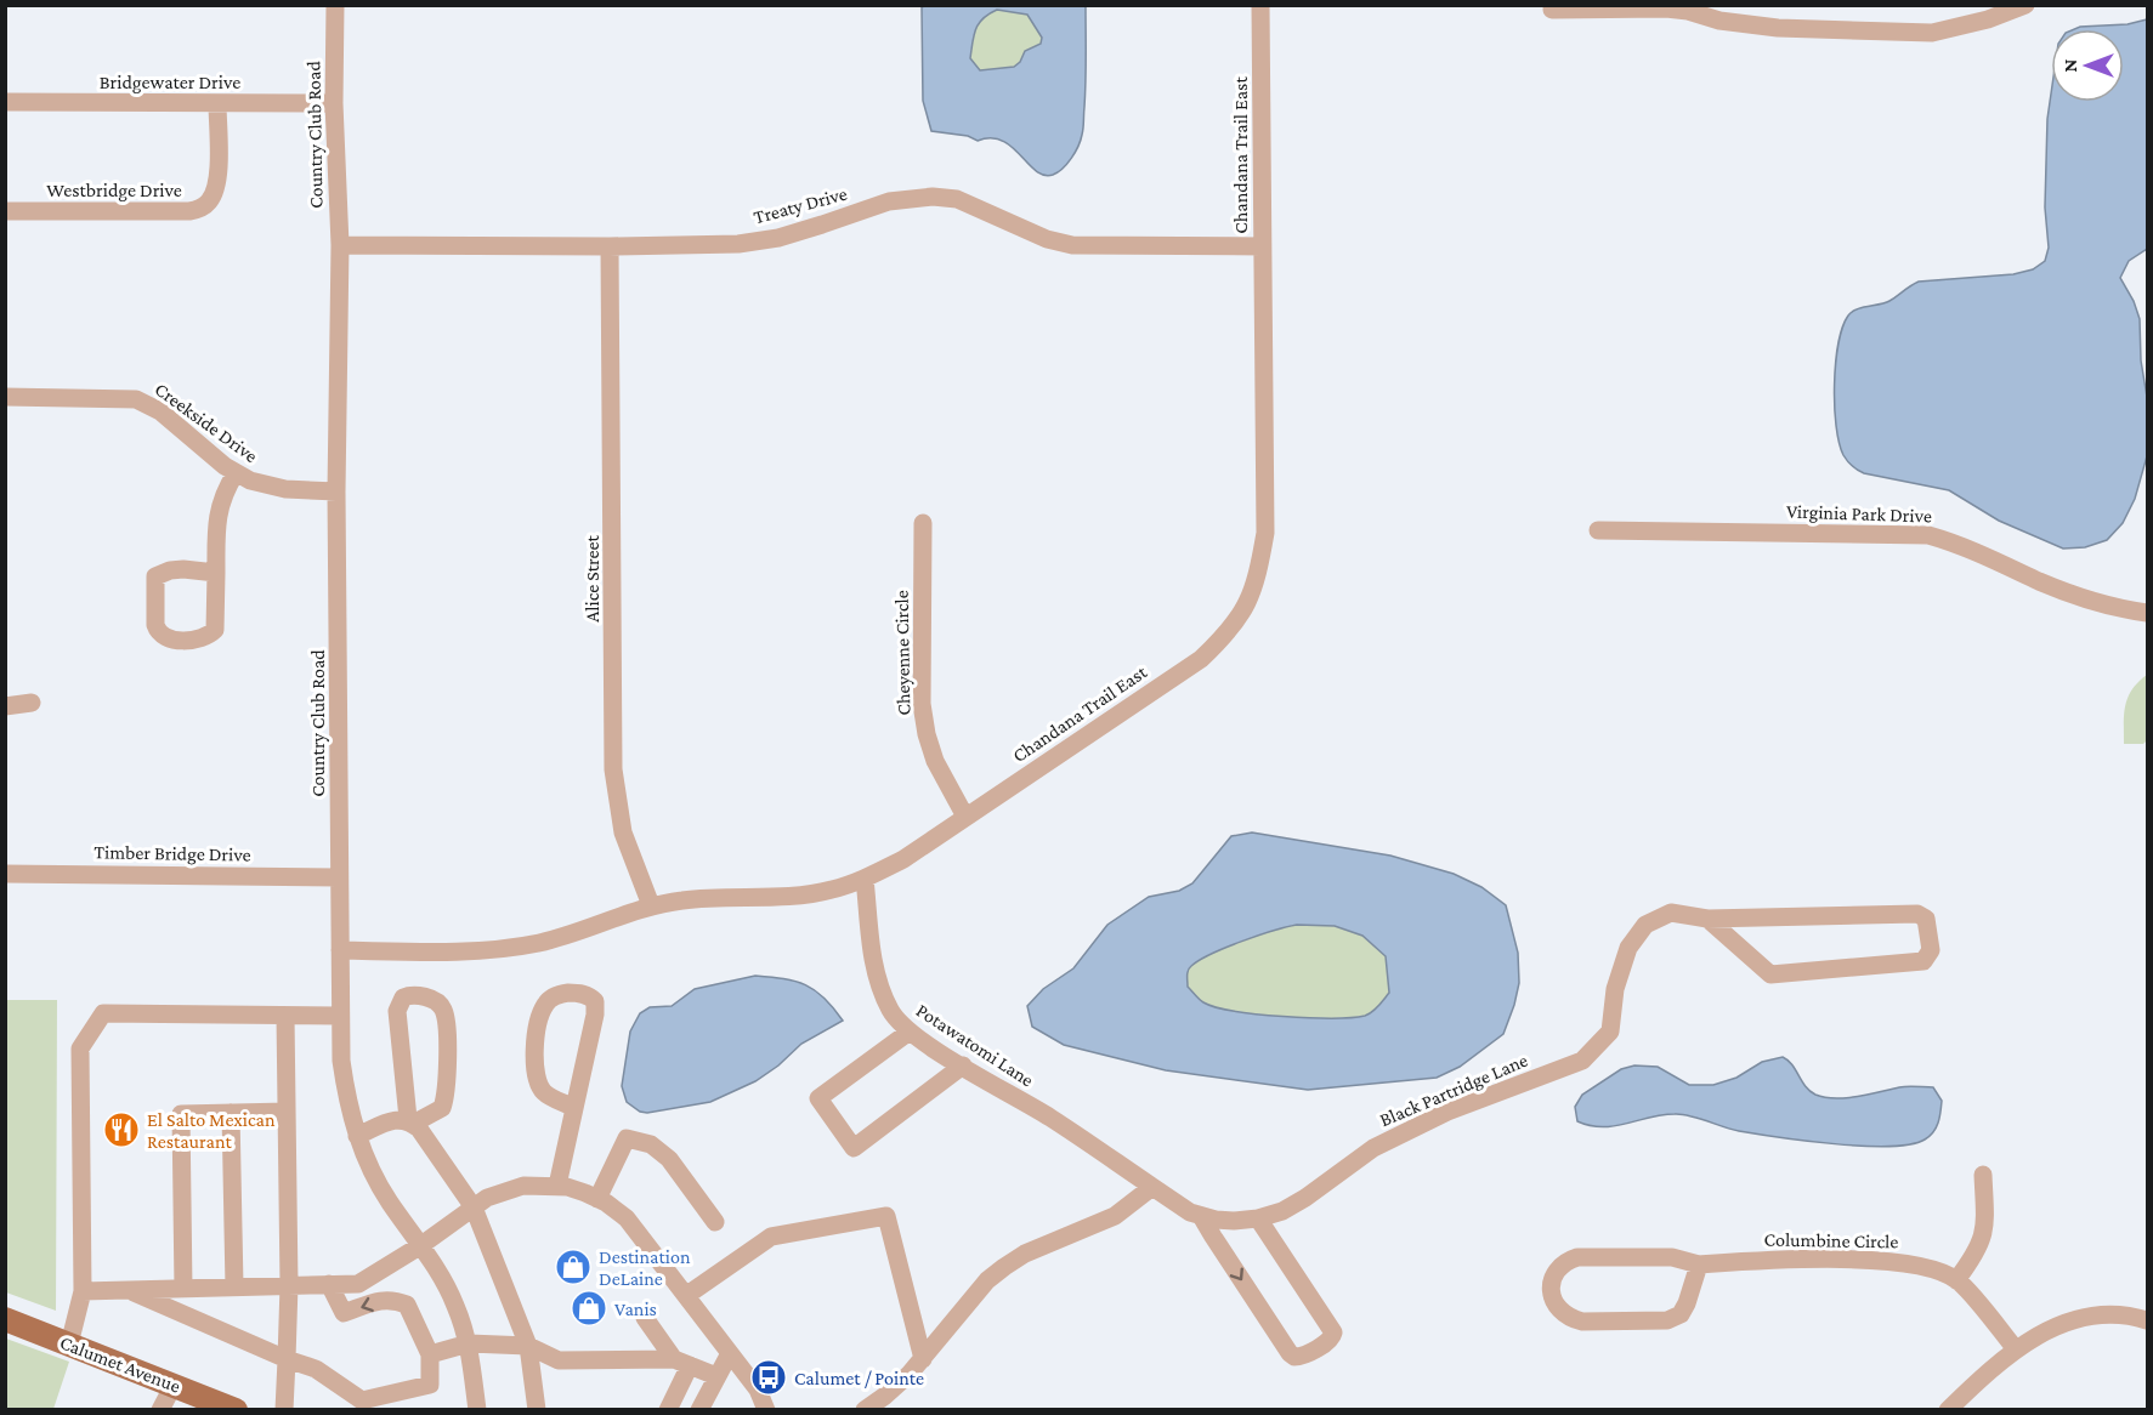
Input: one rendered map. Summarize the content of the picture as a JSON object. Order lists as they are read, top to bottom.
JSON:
{
  "streets": {
    "main road": ["Calumet Avenue"],
    "street": [
      "Bridgewater Drive",
      "Country Club Road",
      "Chandana Trail East",
      "Westbridge Drive",
      "Treaty Drive",
      "Creekside Drive",
      "Virginia Park Drive",
      "Alice Street",
      "Cheyenne Circle",
      "Timber Bridge Drive",
      "Potawatomi Lane",
      "Black Partridge Lane",
      "Columbine Circle"
    ]
  },
  "crossings": [
    ["Bridgewater Drive", "Country Club Road"],
    ["Bridgewater Drive", "Westbridge Drive"],
    ["Country Club Road", "Chandana Trail East"],
    ["Country Club Road", "Treaty Drive"],
    ["Country Club Road", "Creekside Drive"],
    ["Country Club Road", "Timber Bridge Drive"],
    ["Chandana Trail East", "Treaty Drive"],
    ["Chandana Trail East", "Alice Street"],
    ["Chandana Trail East", "Cheyenne Circle"],
    ["Chandana Trail East", "Potawatomi Lane"],
    ["Treaty Drive", "Alice Street"],
    ["Potawatomi Lane", "Black Partridge Lane"]
  ],
  "places": {
    "restaurant": ["El Salto Mexican Restaurant"],
    "shop": ["Destination DeLaine", "Vanis"],
    "bus stop": ["Calumet / Pointe"]
  },
  "north": "left"
}
